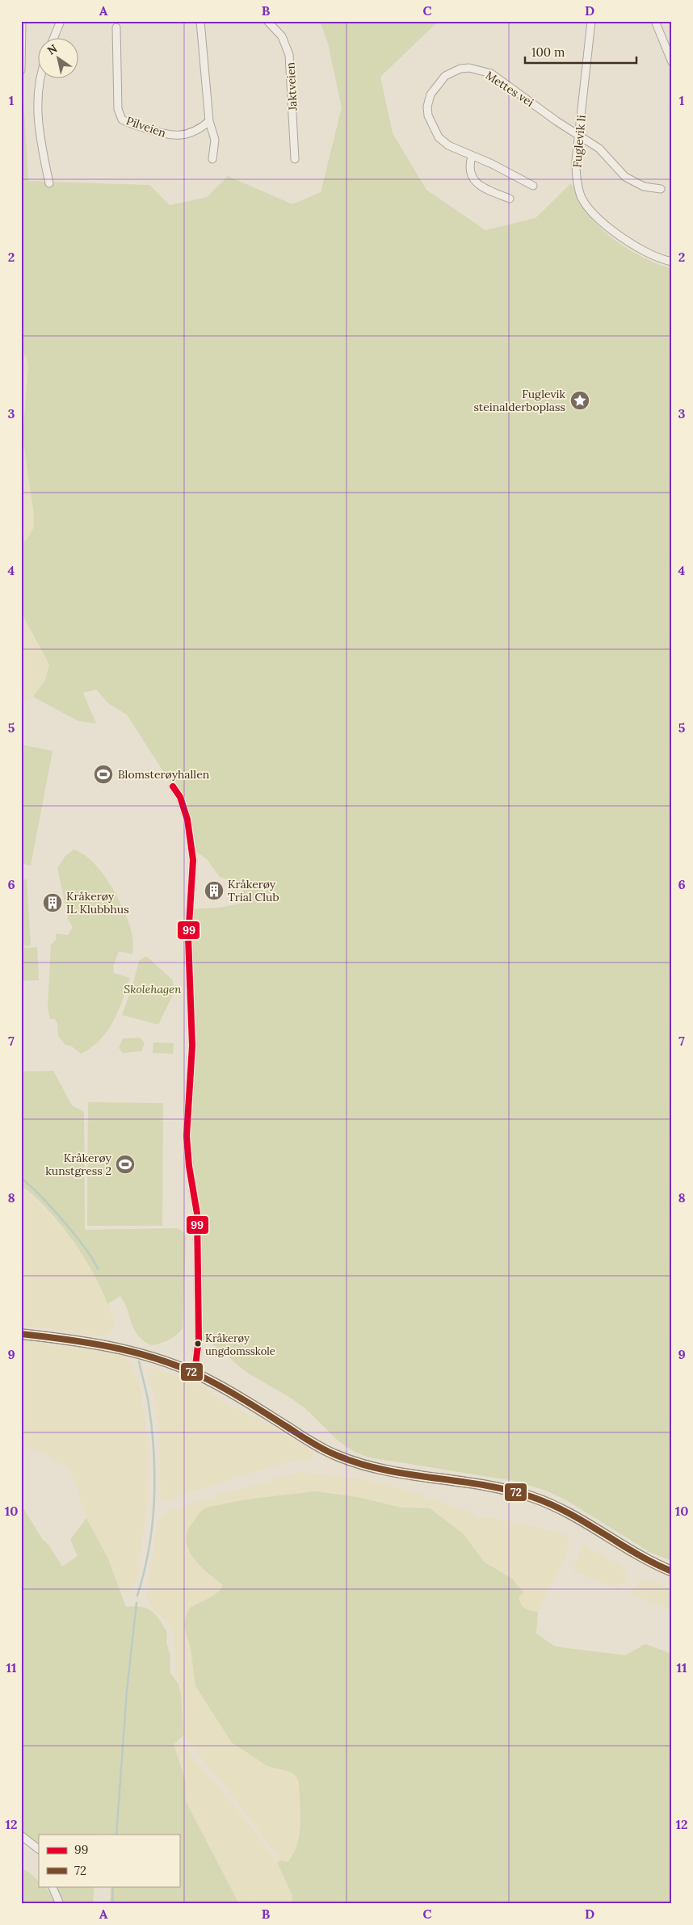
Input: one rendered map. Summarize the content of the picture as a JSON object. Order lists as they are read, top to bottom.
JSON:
{
  "streets": {
    "street": [
      "Jaktveien",
      "Mettes vei",
      "Pilveien",
      "Fuglevik li"
    ]
  },
  "crossings": [
    ["Mettes vei", "Fuglevik li"]
  ],
  "parks": ["Skolehagen"],
  "places": {
    "place": ["Fuglevik steinalderboplass"],
    "sports": ["Blomsterøyhallen", "Kråkerøy kunstgress 2"],
    "building": ["Kråkerøy Trial Club", "Kråkerøy IL Klubbhus"],
    "other": ["Kråkerøy ungdomsskole"]
  },
  "lines": ["transit line 99", "transit line 72"],
  "legend": ["99", "72"],
  "scale_bar": "100 m",
  "north": "top left",
  "grid": {
    "columns": [
      "A",
      "B",
      "C",
      "D"
    ],
    "rows": [
      "1",
      "2",
      "3",
      "4",
      "5",
      "6",
      "7",
      "8",
      "9",
      "10",
      "11",
      "12"
    ]
  }
}
